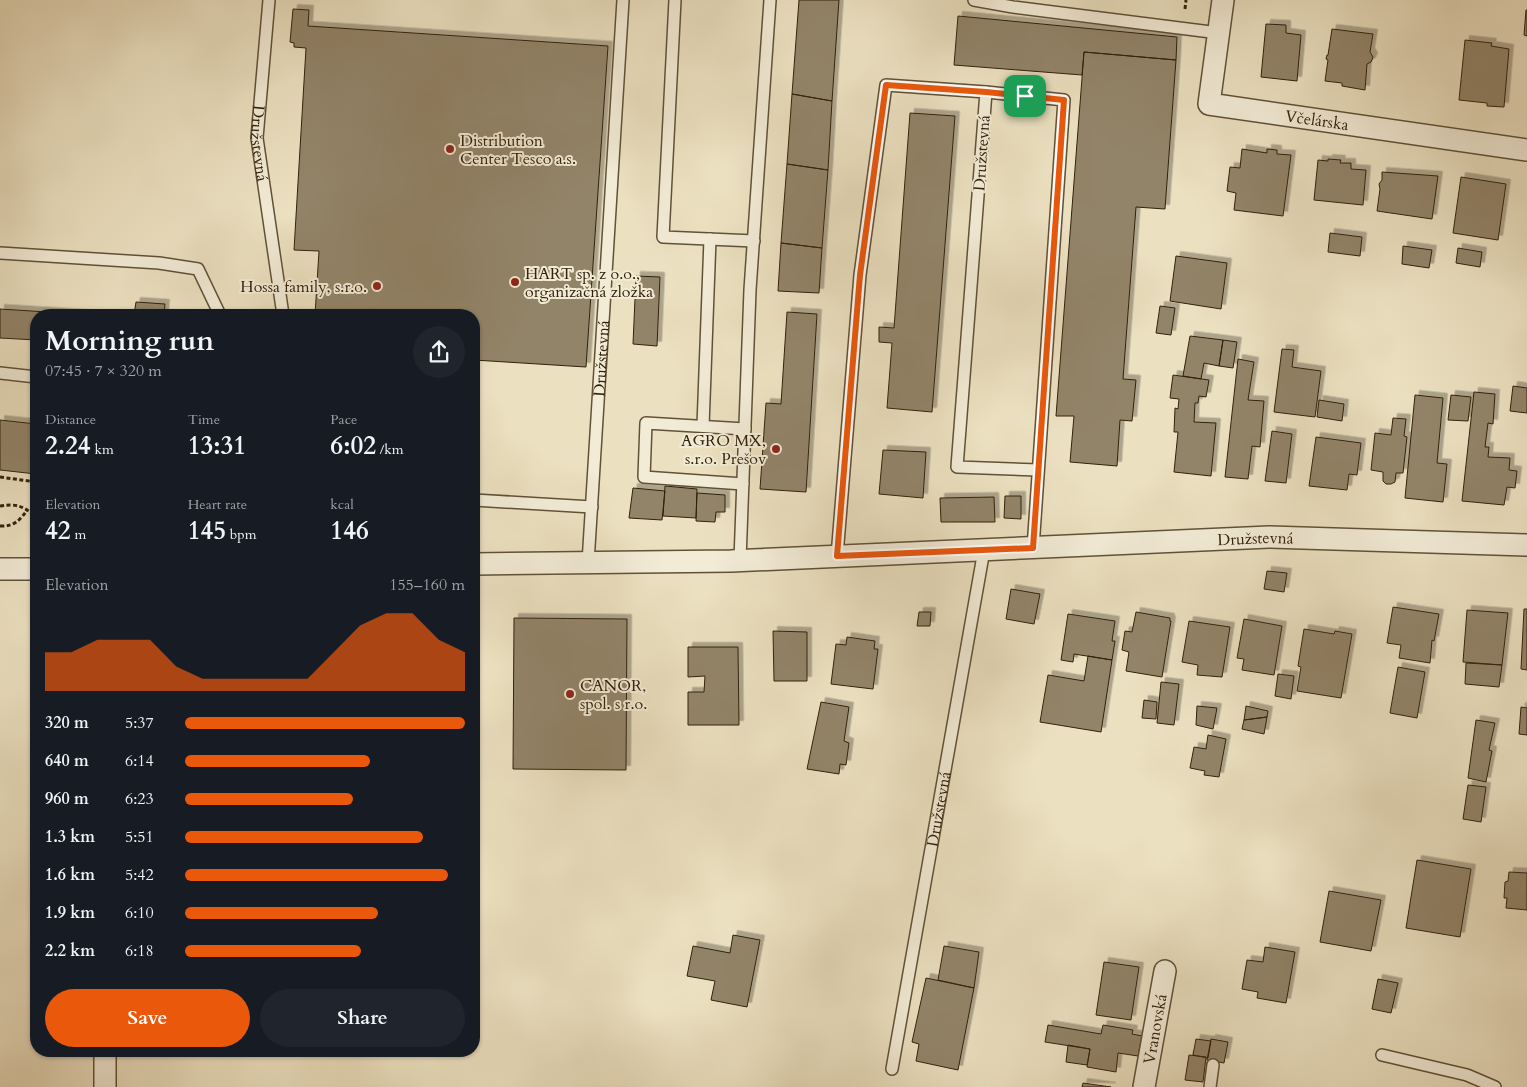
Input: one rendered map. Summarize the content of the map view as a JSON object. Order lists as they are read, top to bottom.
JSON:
{
  "streets": {
    "street": ["Včelárska", "Družstevná", "Vranovská"]
  },
  "places": [
    "Distribution Center Tesco a.s.",
    "HART sp. z o.o., organizačná zložka",
    "Hossa family, s.r.o.",
    "AGRO MX, s.r.o. Prešov",
    "CANOR, spol. s r.o."
  ],
  "page": {
    "heading": ["Morning run", "07:45 · 7 × 320 m"],
    "stats": [
      ["Distance", "2.24 km"],
      ["Time", "13:31"],
      ["Pace", "6:02 /km"],
      ["Elevation", "42 m"],
      ["Heart rate", "145 bpm"],
      ["kcal", "146"]
    ],
    "chart": ["Elevation", "155–160 m"],
    "list": [
      {
        "name": "320 m",
        "note": "5:37"
      },
      {
        "name": "640 m",
        "note": "6:14"
      },
      {
        "name": "960 m",
        "note": "6:23"
      },
      {
        "name": "1.3 km",
        "note": "5:51"
      },
      {
        "name": "1.6 km",
        "note": "5:42"
      },
      {
        "name": "1.9 km",
        "note": "6:10"
      },
      {
        "name": "2.2 km",
        "note": "6:18"
      }
    ],
    "buttons": ["Save", "Share"]
  }
}
